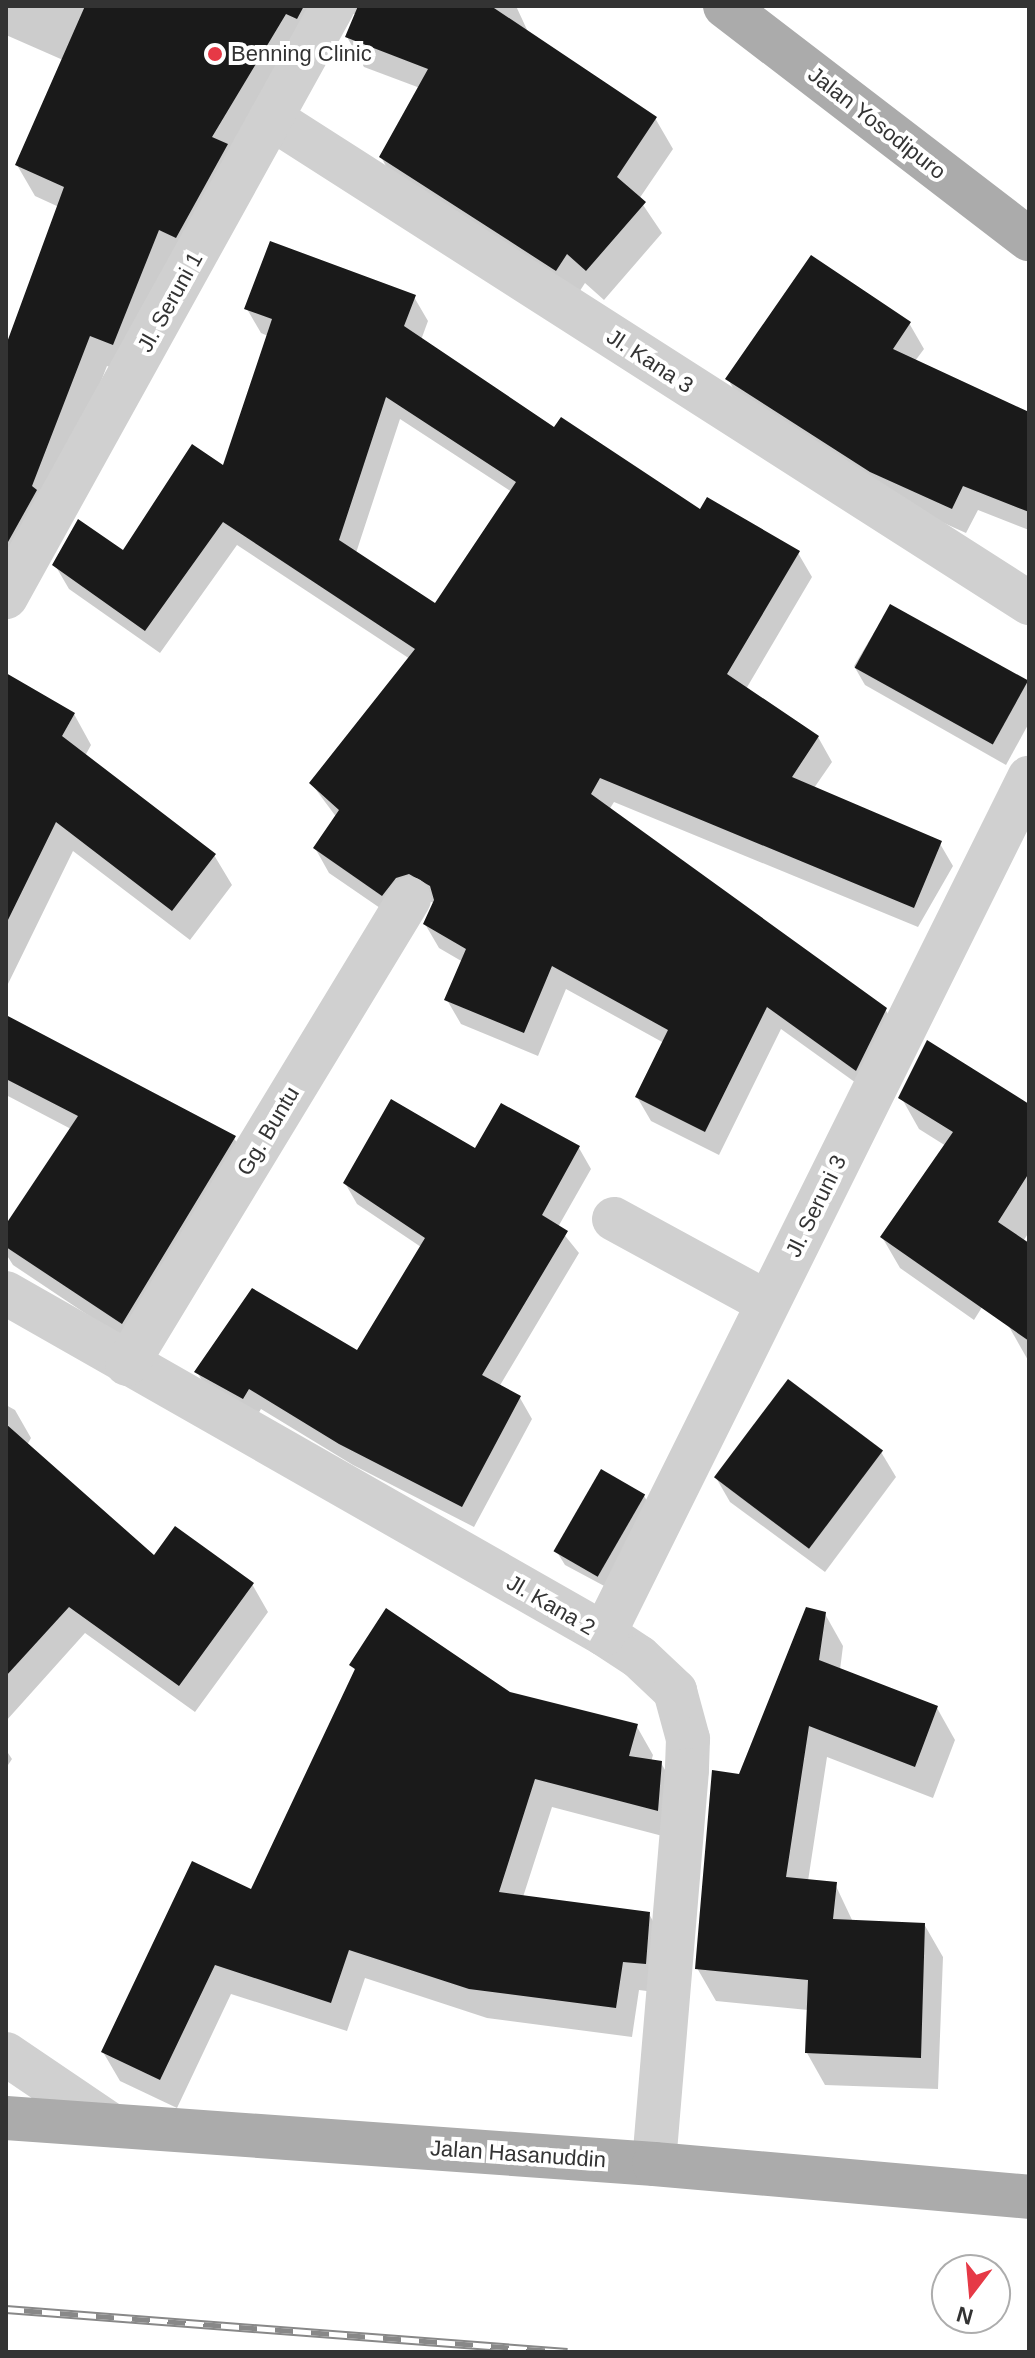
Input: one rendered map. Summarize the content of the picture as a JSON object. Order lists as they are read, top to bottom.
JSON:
{
  "streets": {
    "main road": ["Jalan Yosodipuro", "Jalan Hasanuddin"],
    "street": [
      "Jl. Seruni 1",
      "Jl. Kana 3",
      "Gg. Buntu",
      "Jl. Seruni 3",
      "Jl. Kana 2"
    ]
  },
  "crossings": [
    ["Jl. Seruni 1", "Jl. Kana 3"],
    ["Gg. Buntu", "Jl. Kana 2"],
    ["Jl. Seruni 3", "Jl. Kana 2"],
    ["Jl. Kana 2", "Jalan Hasanuddin"]
  ],
  "places": ["Benning Clinic"],
  "north": "bottom"
}
